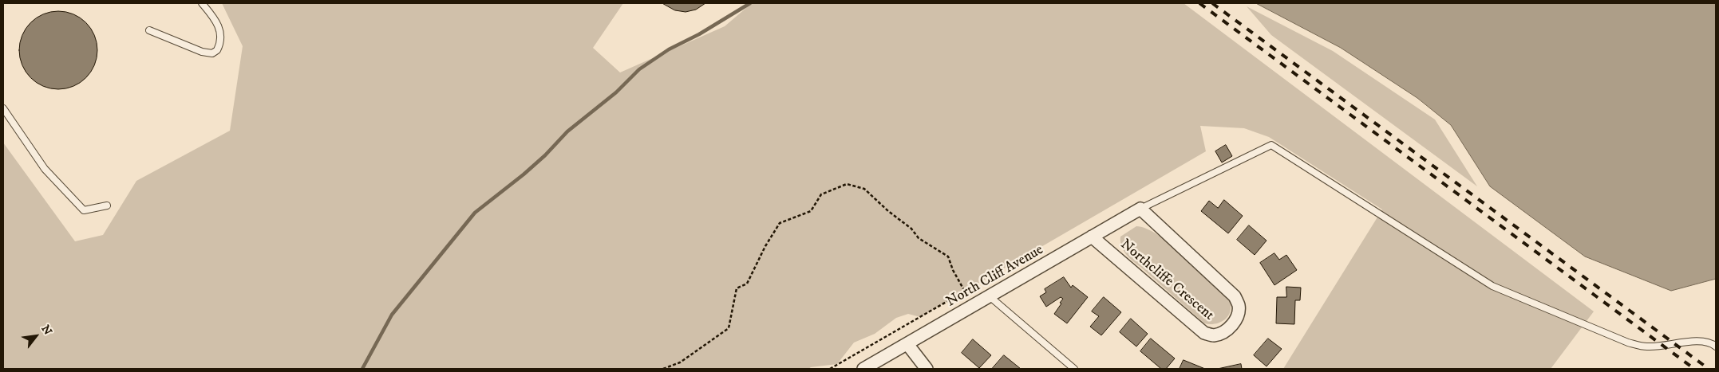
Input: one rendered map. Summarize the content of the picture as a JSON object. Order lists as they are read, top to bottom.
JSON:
{
  "streets": {
    "street": ["North Cliff Avenue", "Northcliffe Crescent"]
  },
  "crossings": [
    ["North Cliff Avenue", "Northcliffe Crescent"]
  ],
  "north": "top right"
}
